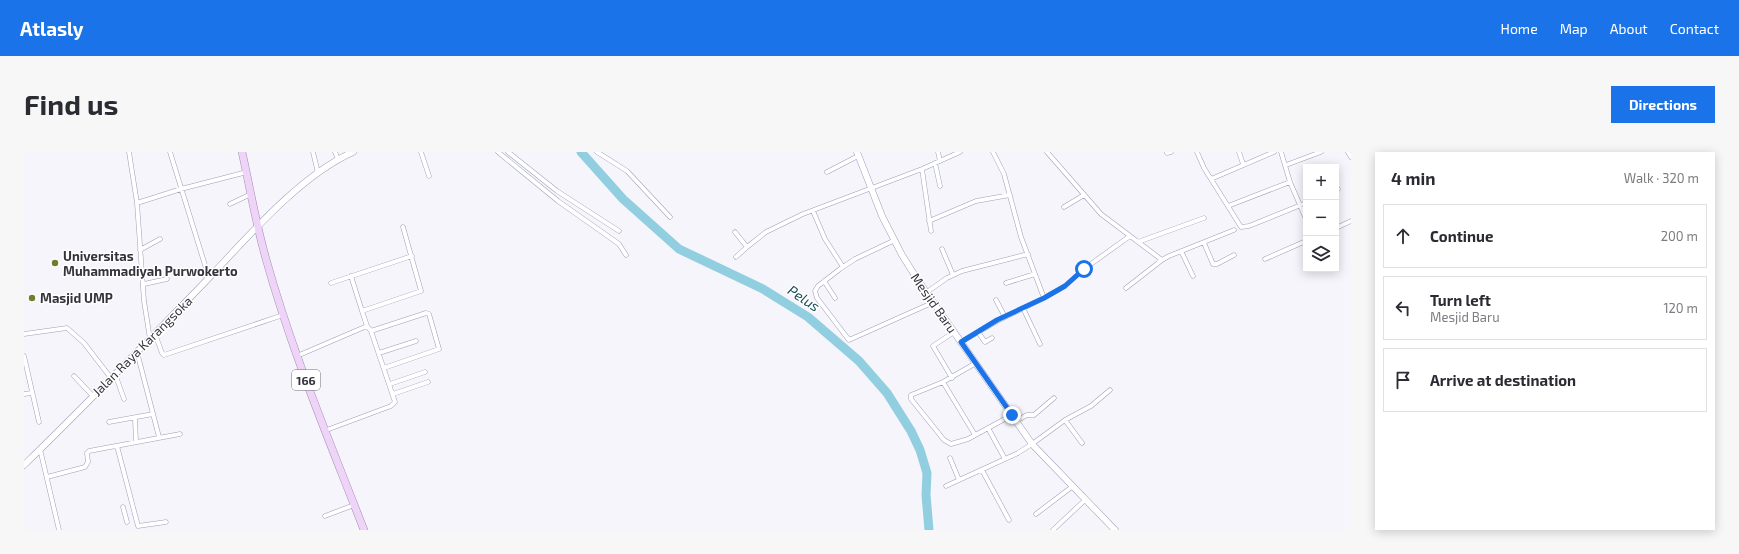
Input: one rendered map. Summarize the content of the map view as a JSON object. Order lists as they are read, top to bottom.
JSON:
{
  "streets": {
    "main road": ["166"],
    "street": ["Mesjid Baru", "Jalan Raya Karangsoka"]
  },
  "crossings": [
    ["Jalan Raya Karangsoka", "166"]
  ],
  "water": ["Pelus"],
  "places": ["Universitas Muhammadiyah Purwokerto", "Masjid UMP"],
  "page": {
    "header": "Atlasly",
    "nav": [
      "Home",
      "Map",
      "About",
      "Contact"
    ],
    "buttons": "Directions",
    "title": "Find us",
    "heading": ["4 min", "Walk · 320 m"],
    "map_buttons": ["+", "−"],
    "list": [
      ["Continue", "200 m"],
      ["Turn left", "Mesjid Baru", "120 m"],
      "Arrive at destination"
    ]
  }
}
